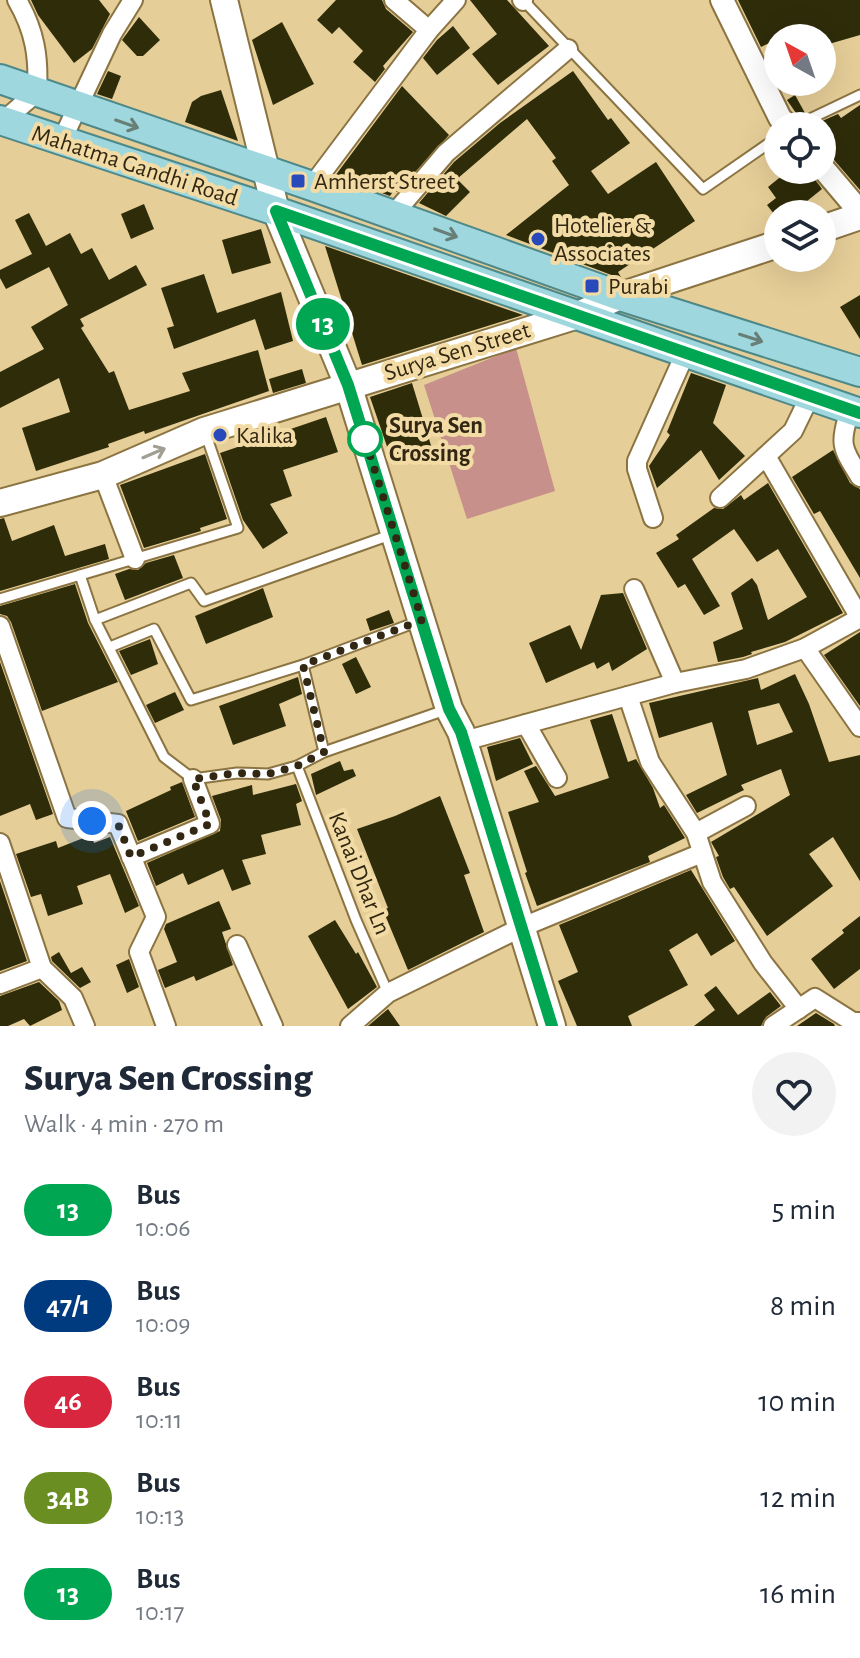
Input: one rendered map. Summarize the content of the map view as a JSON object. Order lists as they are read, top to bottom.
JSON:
{
  "streets": {
    "main road": ["Mahatma Gandhi Road", "Surya Sen Street"],
    "lane": ["Kanai Dhar Ln"]
  },
  "crossings": [
    ["Mahatma Gandhi Road", "Surya Sen Street"]
  ],
  "places": {
    "transit": ["Amherst Street", "Purabi"],
    "other": ["Hotelier & Associates", "Kalika", "Surya Sen Crossing"]
  },
  "lines": ["bus line 13"],
  "north": "top left",
  "page": {
    "on_map": "13",
    "heading": ["Surya Sen Crossing", "Walk · 4 min · 270 m"],
    "list": [
      {
        "mark": "13",
        "name": "Bus",
        "note": "10:06",
        "value": "5 min"
      },
      {
        "mark": "47/1",
        "name": "Bus",
        "note": "10:09",
        "value": "8 min"
      },
      {
        "mark": "46",
        "name": "Bus",
        "note": "10:11",
        "value": "10 min"
      },
      {
        "mark": "34B",
        "name": "Bus",
        "note": "10:13",
        "value": "12 min"
      },
      {
        "mark": "13",
        "name": "Bus",
        "note": "10:17",
        "value": "16 min"
      }
    ]
  }
}
